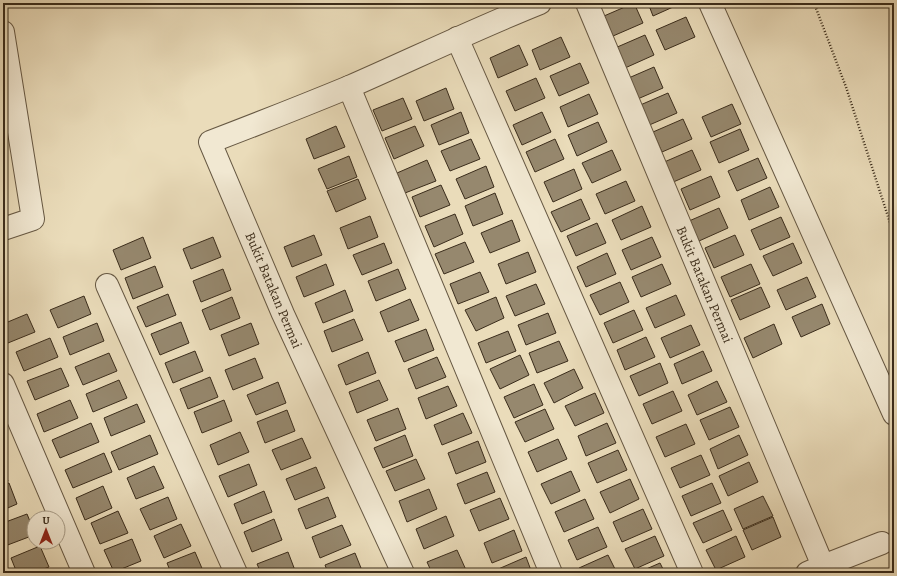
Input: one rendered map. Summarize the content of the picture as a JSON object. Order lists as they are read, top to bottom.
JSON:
{
  "streets": {
    "street": ["Bukit Batakan Permai"]
  },
  "north": "top"
}
